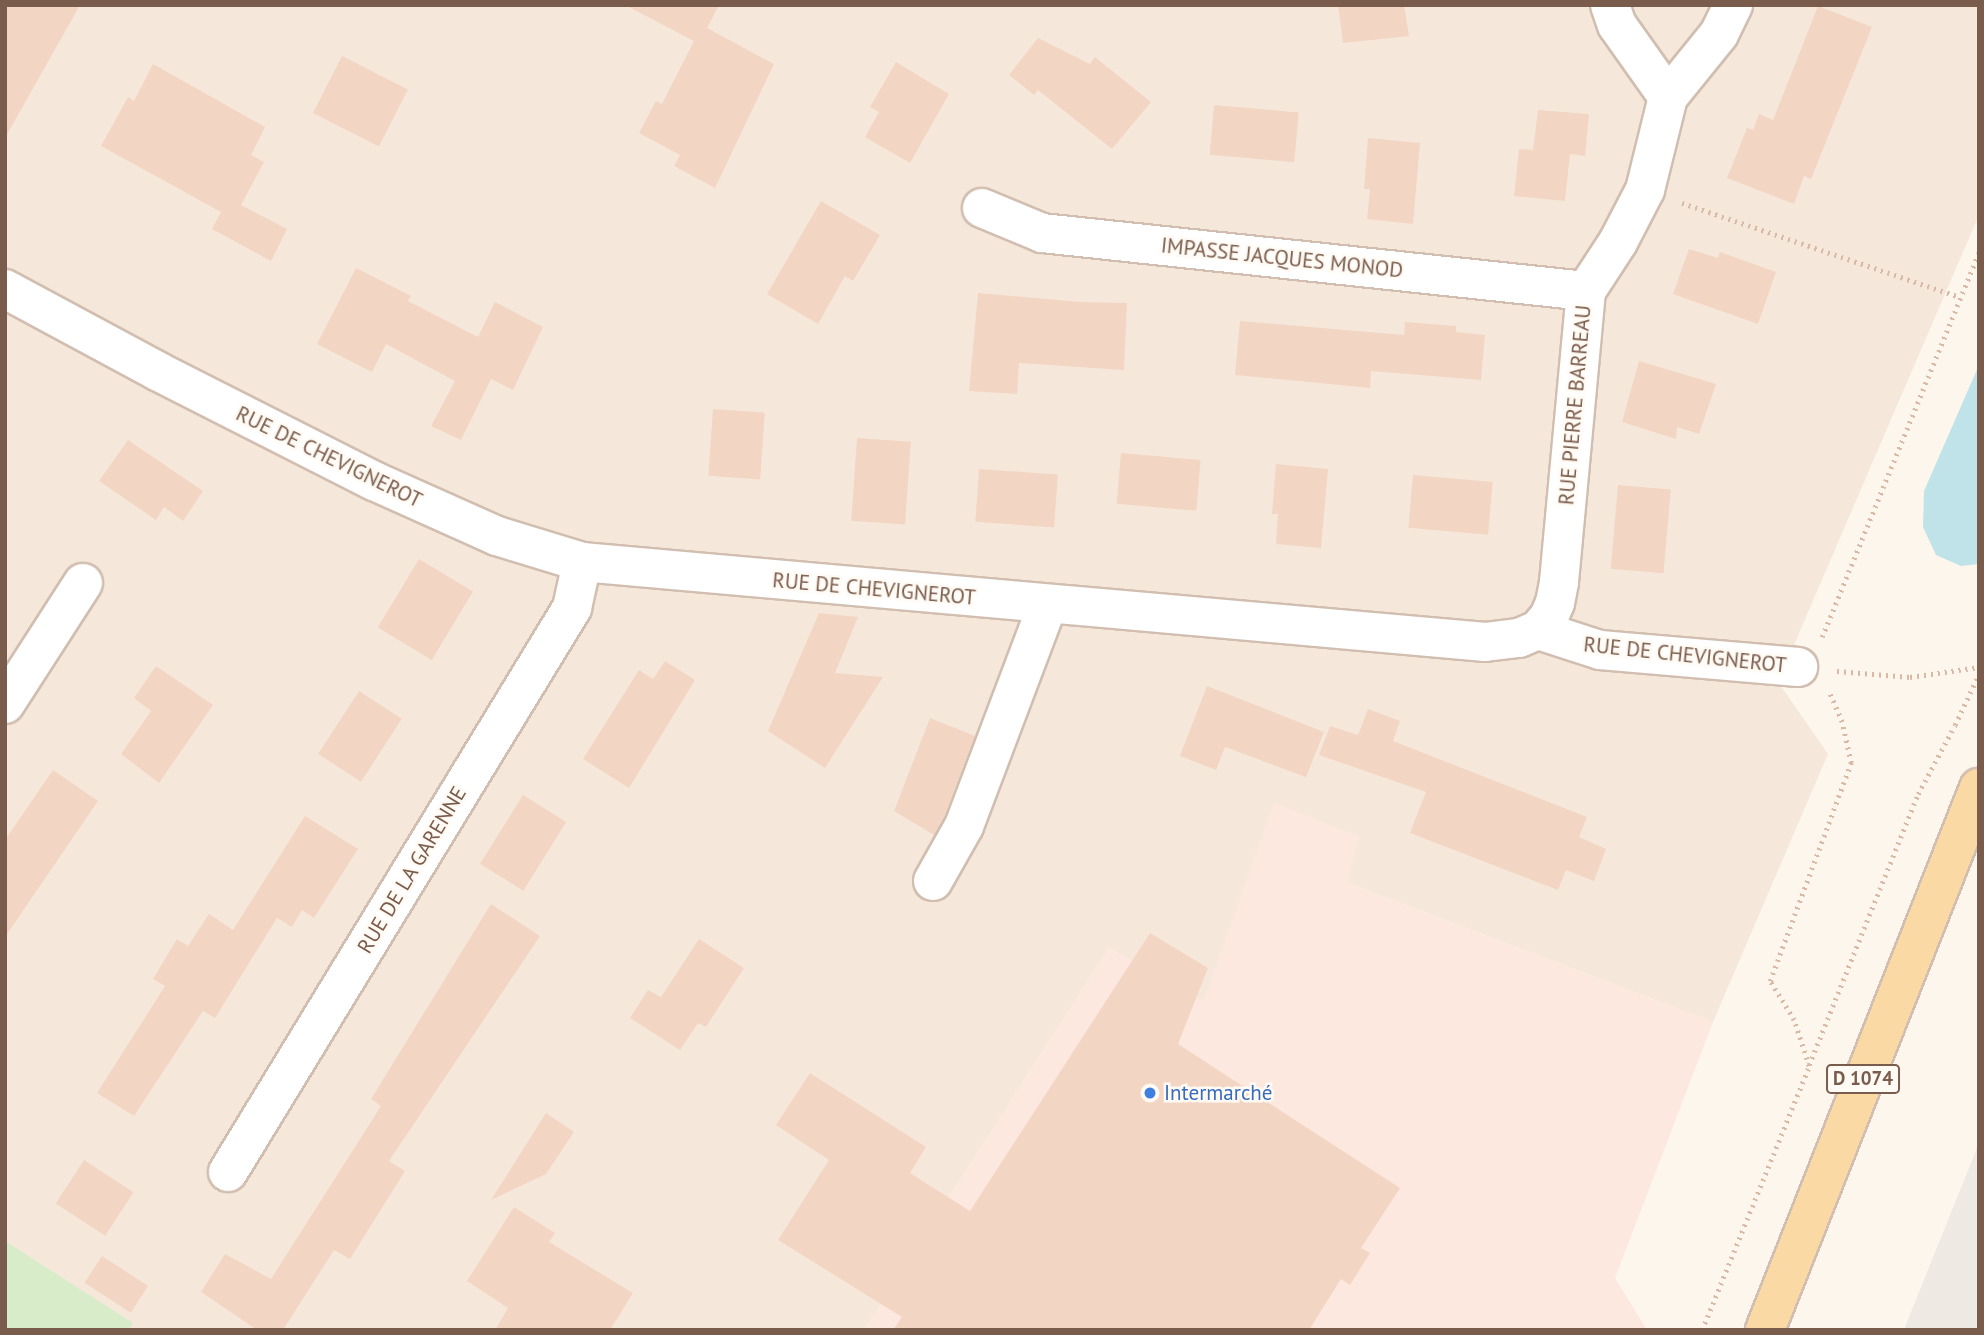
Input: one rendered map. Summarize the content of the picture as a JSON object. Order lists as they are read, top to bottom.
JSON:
{
  "streets": {
    "main road": ["D 1074"],
    "street": [
      "IMPASSE JACQUES MONOD",
      "RUE PIERRE BARREAU",
      "RUE DE CHEVIGNEROT",
      "RUE DE LA GARENNE"
    ]
  },
  "crossings": [
    ["IMPASSE JACQUES MONOD", "RUE PIERRE BARREAU"],
    ["RUE PIERRE BARREAU", "RUE DE CHEVIGNEROT"],
    ["RUE DE CHEVIGNEROT", "RUE DE LA GARENNE"]
  ],
  "places": ["Intermarché"]
}
